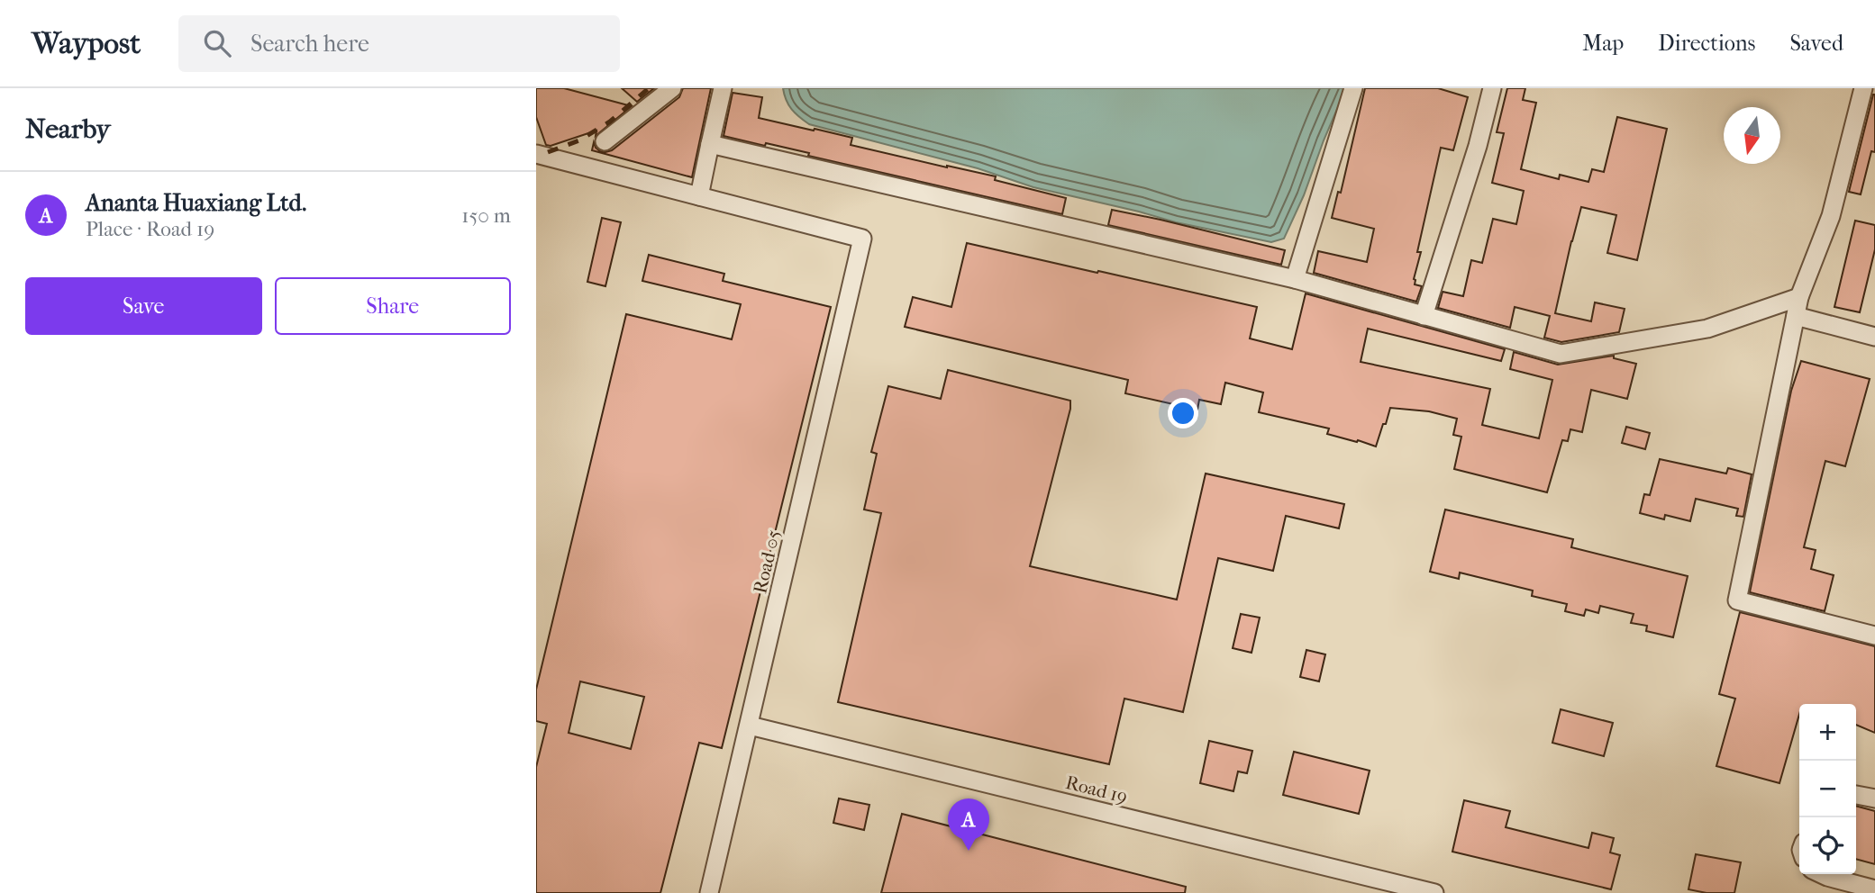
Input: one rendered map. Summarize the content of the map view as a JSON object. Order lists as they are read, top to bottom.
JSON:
{
  "streets": {
    "street": ["Road 05", "Road 19"]
  },
  "crossings": [
    ["Road 05", "Road 19"]
  ],
  "north": "bottom",
  "page": {
    "header": "Waypost",
    "search": "Search here",
    "nav": ["Map", "Directions", "Saved"],
    "heading": "Nearby",
    "list": [
      {
        "mark": "A",
        "name": "Ananta Huaxiang Ltd.",
        "note": "Place · Road 19",
        "value": "150 m"
      }
    ],
    "buttons": ["Save", "Share"],
    "map_buttons": ["+", "−"],
    "pins": "A"
  }
}
